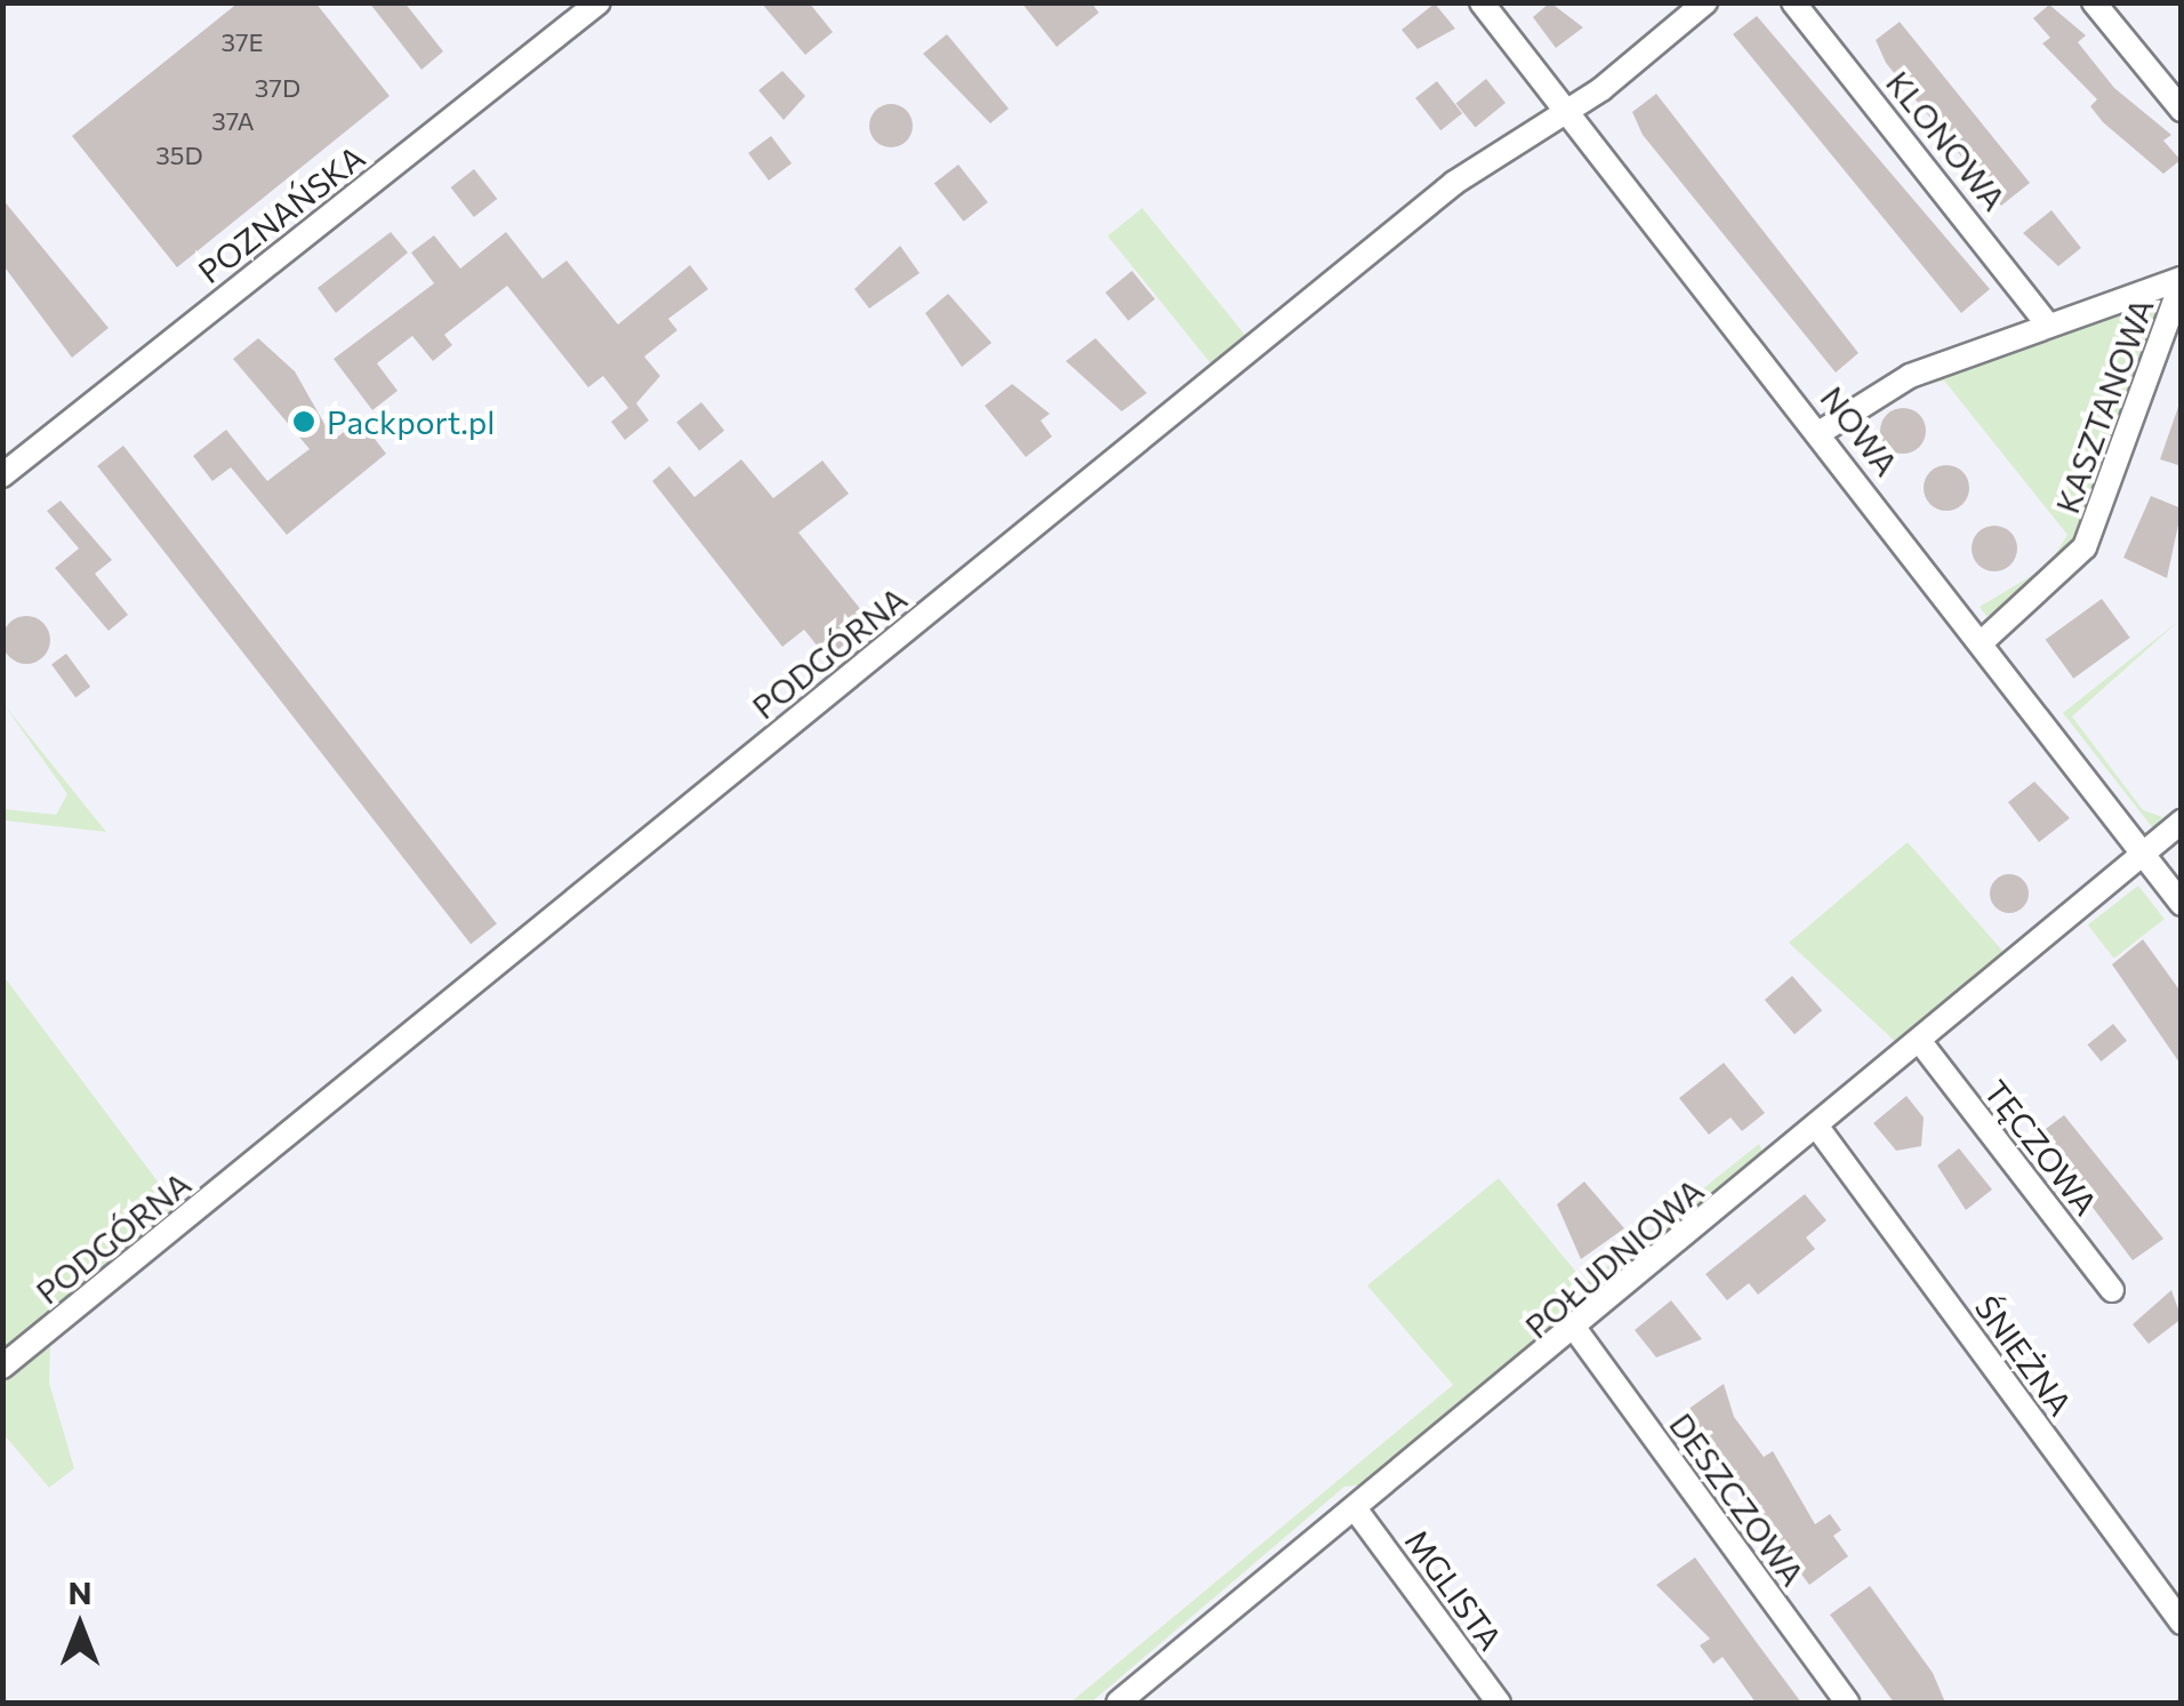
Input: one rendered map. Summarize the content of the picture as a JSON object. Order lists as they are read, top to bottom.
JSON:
{
  "streets": {
    "street": [
      "KLONOWA",
      "POZNAŃSKA",
      "KASZTANOWA",
      "NOWA",
      "PODGÓRNA",
      "TĘCZOWA",
      "POŁUDNIOWA",
      "ŚNIEŻNA",
      "DESZCZOWA",
      "MGLISTA"
    ]
  },
  "crossings": [
    ["KASZTANOWA", "NOWA"],
    ["NOWA", "PODGÓRNA"],
    ["NOWA", "POŁUDNIOWA"],
    ["TĘCZOWA", "POŁUDNIOWA"],
    ["POŁUDNIOWA", "ŚNIEŻNA"],
    ["POŁUDNIOWA", "DESZCZOWA"],
    ["POŁUDNIOWA", "MGLISTA"]
  ],
  "places": ["Packport.pl"],
  "house_numbers": [
    "37E",
    "37D",
    "37A",
    "35D"
  ],
  "north": "top"
}
